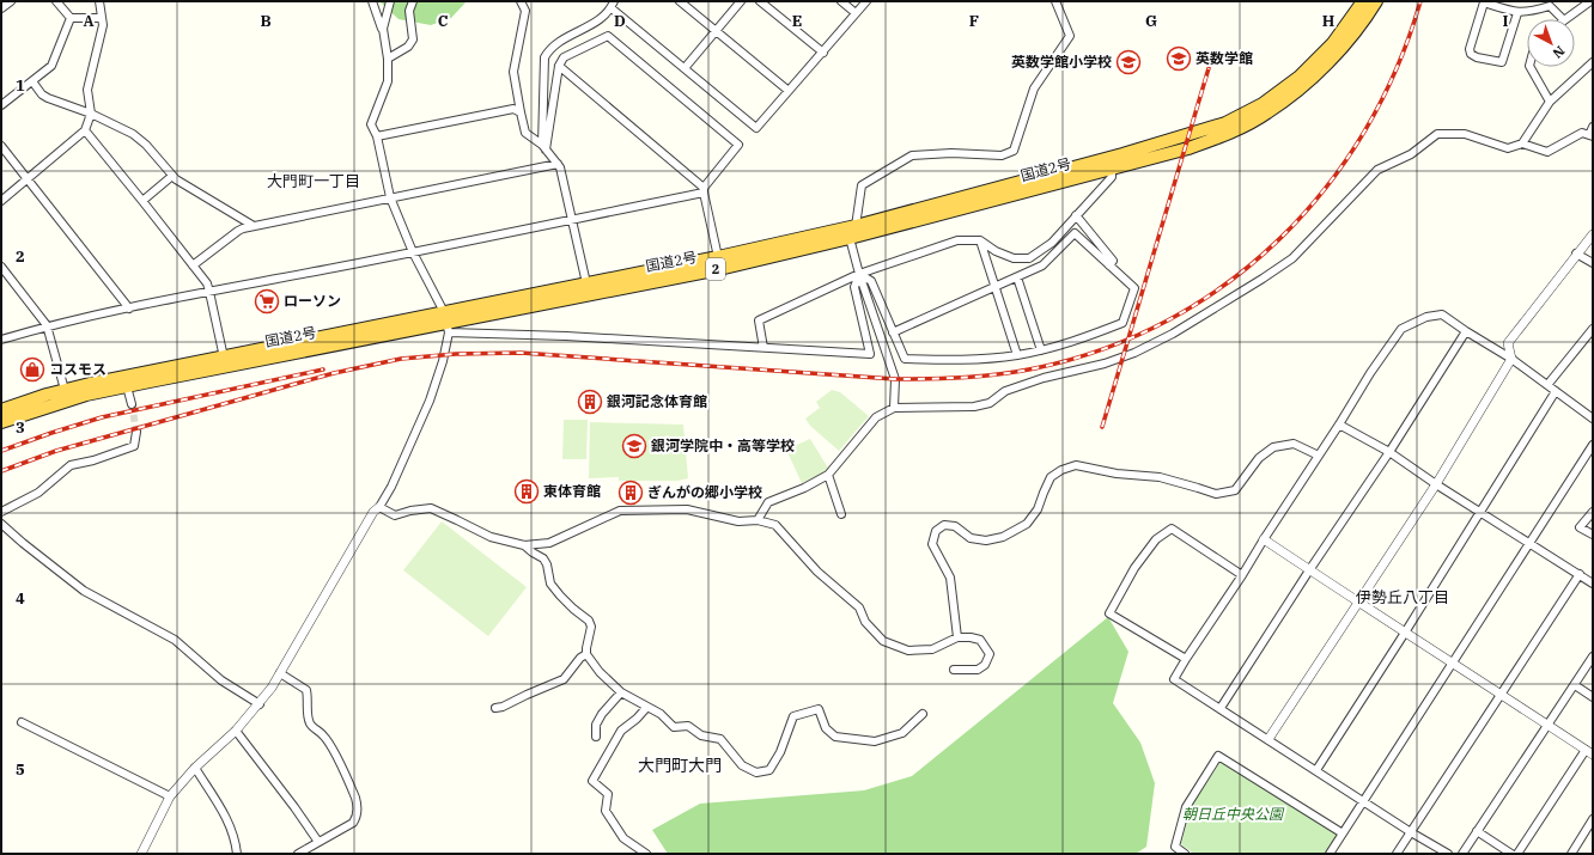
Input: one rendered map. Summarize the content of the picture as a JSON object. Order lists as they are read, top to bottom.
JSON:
{
  "streets": {
    "highway": ["国道2号", "2"]
  },
  "districts": ["大門町一丁目", "伊勢丘八丁目", "大門町大門"],
  "parks": ["朝日丘中央公園"],
  "places": {
    "school or university": ["英数学館", "英数学館小学校", "銀河学院中・高等学校"],
    "supermarket": ["ローソン"],
    "shop": ["コスモス"],
    "building": ["銀河記念体育館", "東体育館", "ぎんがの郷小学校"]
  },
  "north": "bottom right",
  "grid": {
    "columns": [
      "A",
      "B",
      "C",
      "D",
      "E",
      "F",
      "G",
      "H",
      "I"
    ],
    "rows": [
      "1",
      "2",
      "3",
      "4",
      "5"
    ]
  }
}
